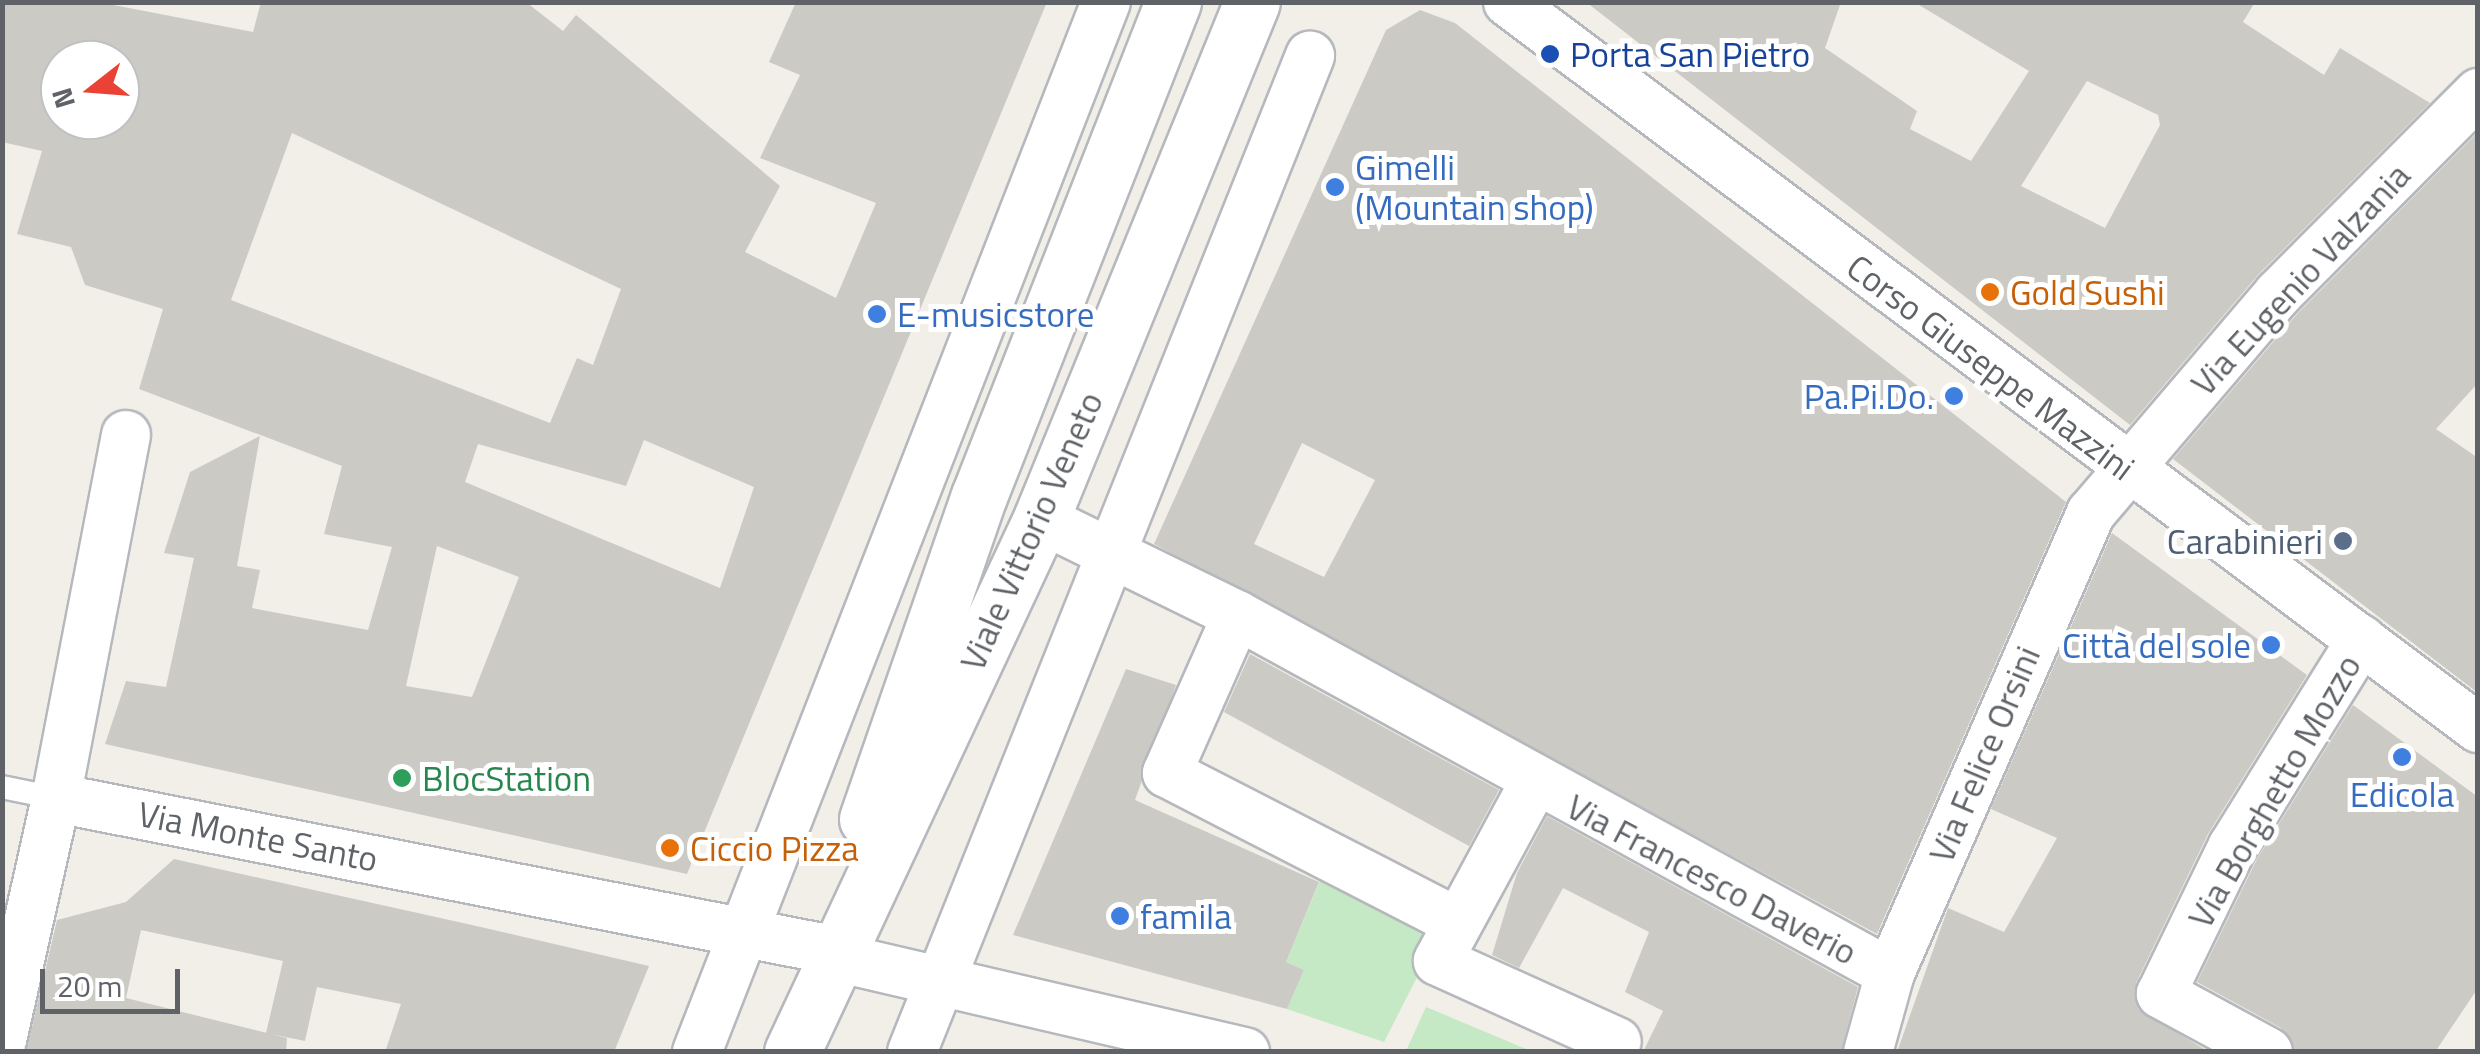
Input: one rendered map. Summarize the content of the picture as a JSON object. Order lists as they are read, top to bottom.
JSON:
{
  "streets": {
    "main road": ["Viale Vittorio Veneto"],
    "street": [
      "Via Eugenio Valzania",
      "Corso Giuseppe Mazzini",
      "Via Felice Orsini",
      "Via Borghetto Mozzo",
      "Via Monte Santo",
      "Via Francesco Daverio"
    ]
  },
  "crossings": [
    ["Via Eugenio Valzania", "Corso Giuseppe Mazzini"],
    ["Via Eugenio Valzania", "Via Felice Orsini"],
    ["Corso Giuseppe Mazzini", "Via Felice Orsini"],
    ["Corso Giuseppe Mazzini", "Via Borghetto Mozzo"],
    ["Viale Vittorio Veneto", "Via Monte Santo"],
    ["Viale Vittorio Veneto", "Via Francesco Daverio"],
    ["Via Felice Orsini", "Via Francesco Daverio"]
  ],
  "places": [
    "Porta San Pietro",
    "Gimelli (Mountain shop)",
    "Gold Sushi",
    "E-musicstore",
    "Pa.Pi.Do.",
    "Carabinieri",
    "Città del sole",
    "Edicola",
    "BlocStation",
    "Ciccio Pizza",
    "famila"
  ],
  "scale_bar": "20 m",
  "north": "left"
}
